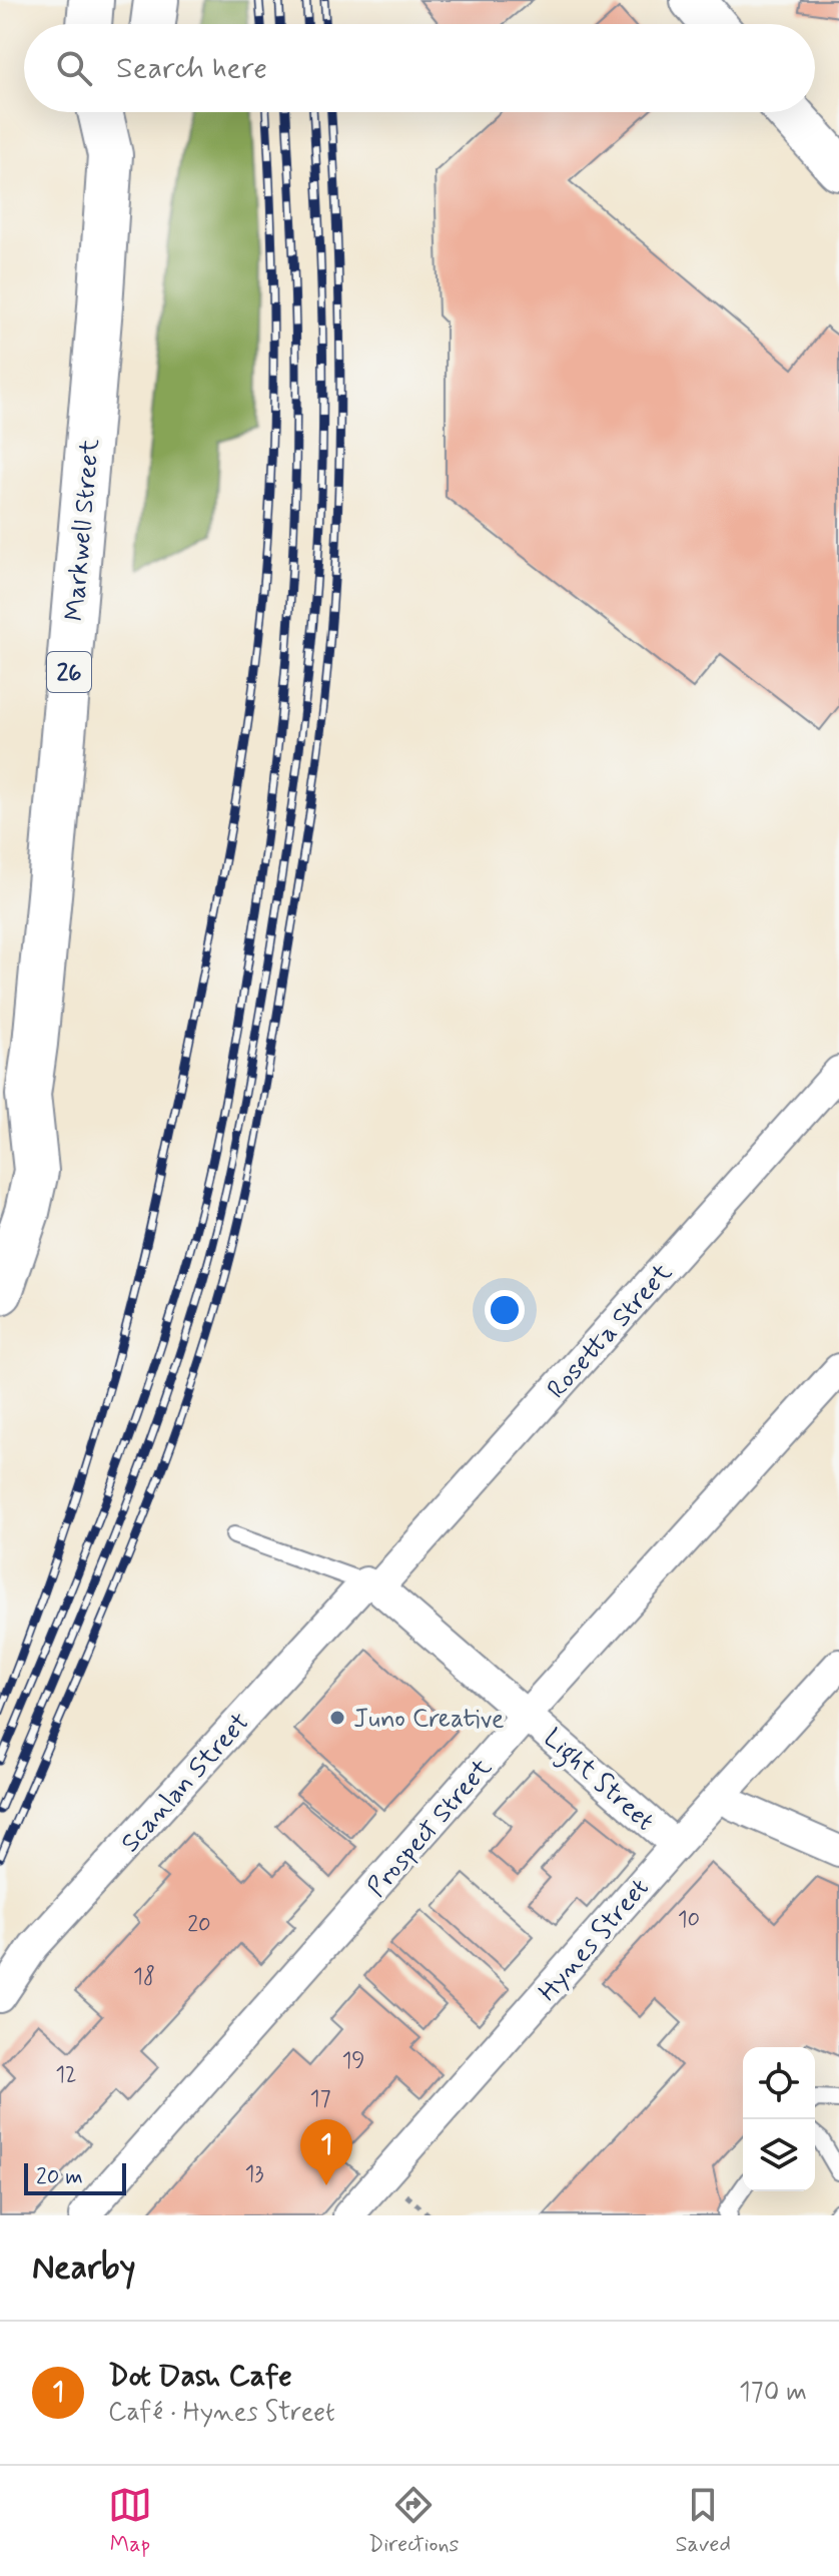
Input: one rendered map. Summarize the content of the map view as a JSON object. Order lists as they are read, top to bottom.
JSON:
{
  "streets": {
    "main road": ["Markwell Street", "26"],
    "street": [
      "Rosetta Street",
      "Light Street",
      "Scanlan Street",
      "Prospect Street",
      "Hynes Street"
    ]
  },
  "crossings": [
    ["Rosetta Street", "Light Street"],
    ["Rosetta Street", "Scanlan Street"],
    ["Light Street", "Scanlan Street"],
    ["Light Street", "Prospect Street"],
    ["Light Street", "Hynes Street"]
  ],
  "places": ["Juno Creative"],
  "house_numbers": [
    "10",
    "20",
    "18",
    "19",
    "12",
    "17",
    "13"
  ],
  "scale_bar": "20 m",
  "page": {
    "search": "Search here",
    "pins": "1",
    "scale": "20 m",
    "heading": "Nearby",
    "list": [
      {
        "mark": "1",
        "name": "Dot Dash Cafe",
        "note": "Café · Hynes Street",
        "value": "170 m"
      }
    ],
    "nav": ["Map", "Directions", "Saved"]
  }
}
